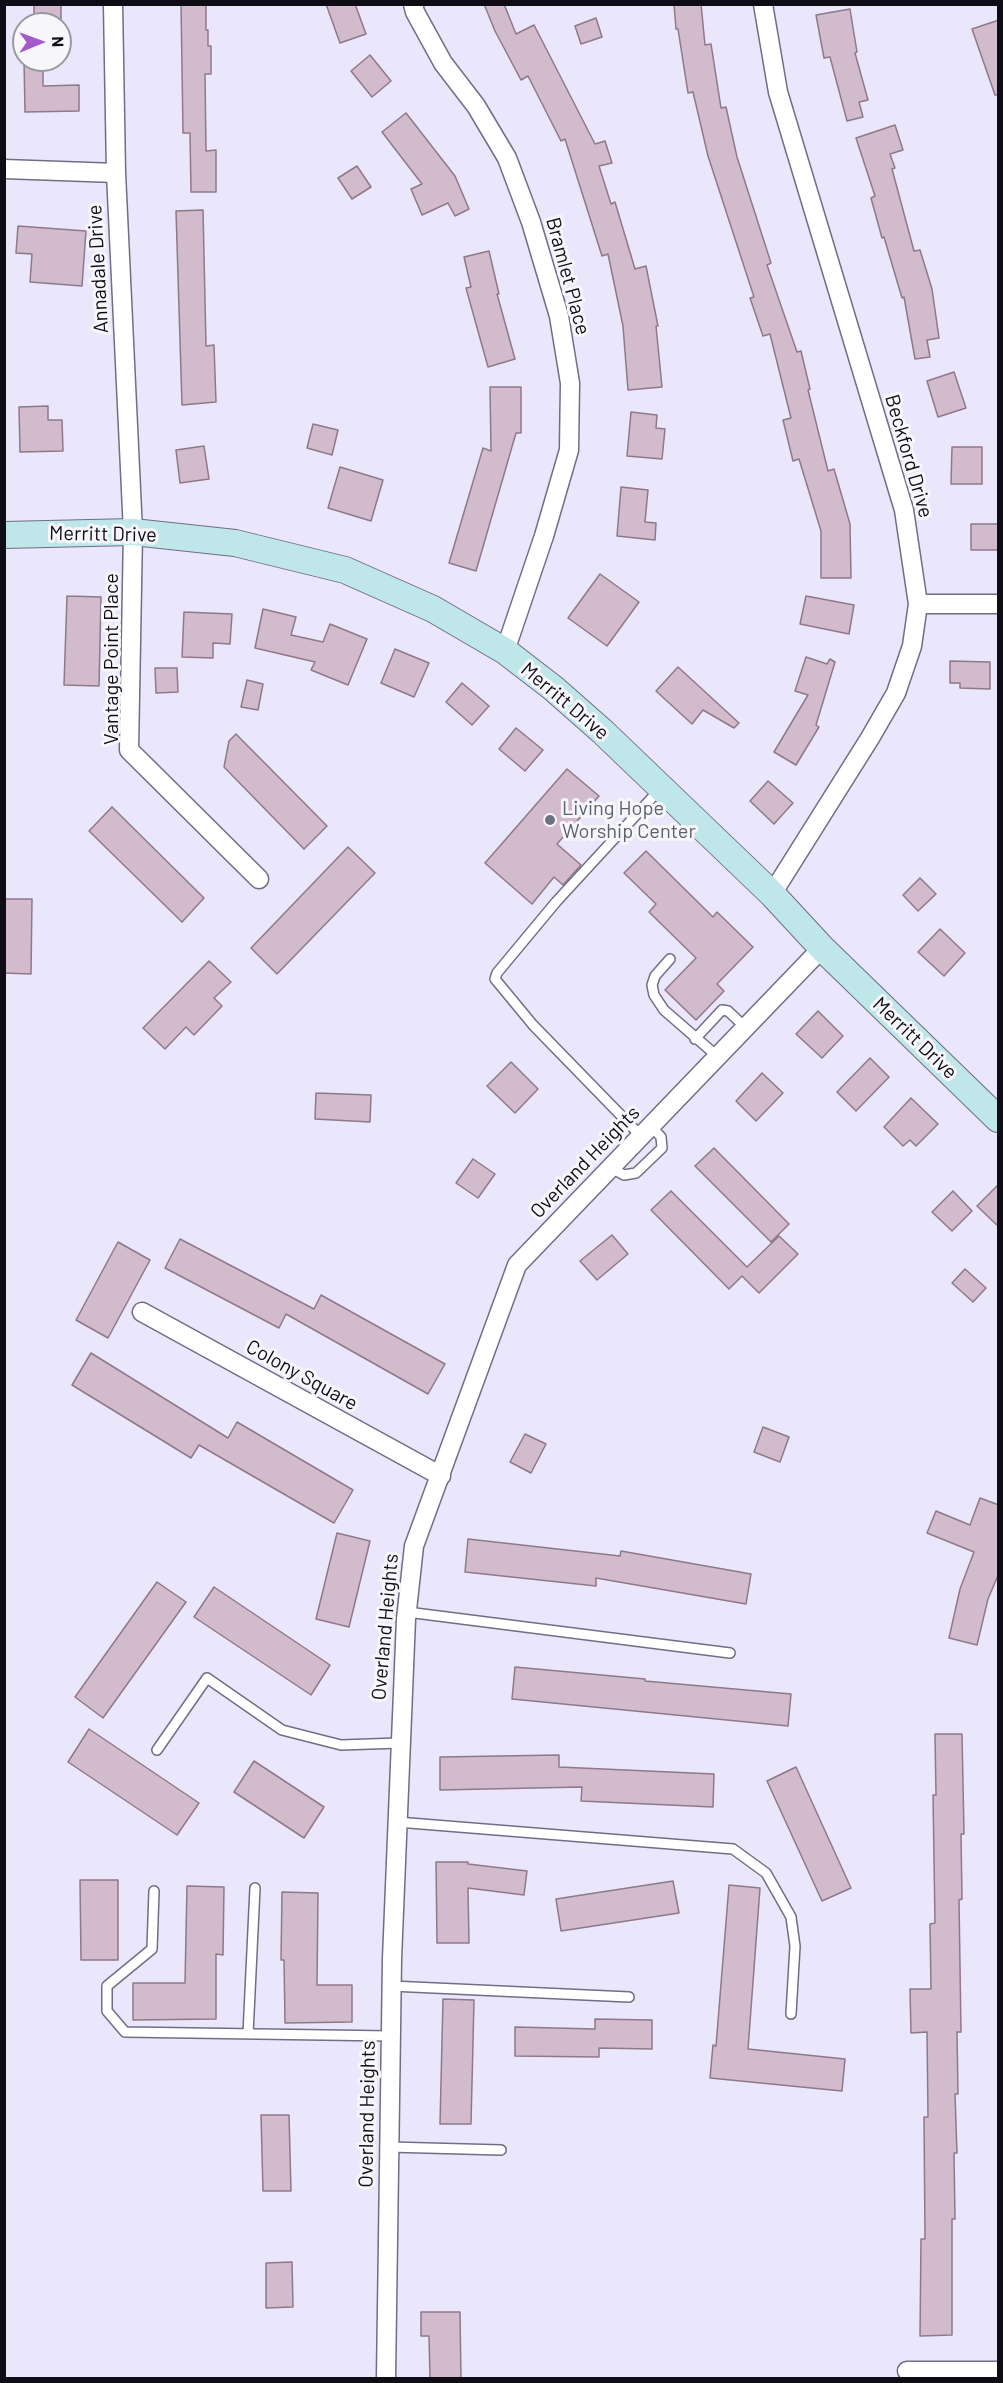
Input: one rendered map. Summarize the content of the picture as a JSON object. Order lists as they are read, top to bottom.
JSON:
{
  "streets": {
    "main road": ["Merritt Drive"],
    "street": [
      "Annadale Drive",
      "Bramlet Place",
      "Beckford Drive",
      "Vantage Point Place",
      "Overland Heights",
      "Colony Square"
    ]
  },
  "crossings": [
    ["Annadale Drive", "Merritt Drive"],
    ["Annadale Drive", "Vantage Point Place"],
    ["Bramlet Place", "Merritt Drive"],
    ["Beckford Drive", "Merritt Drive"],
    ["Merritt Drive", "Vantage Point Place"],
    ["Merritt Drive", "Overland Heights"],
    ["Overland Heights", "Colony Square"]
  ],
  "places": ["Living Hope Worship Center"],
  "north": "right"
}
